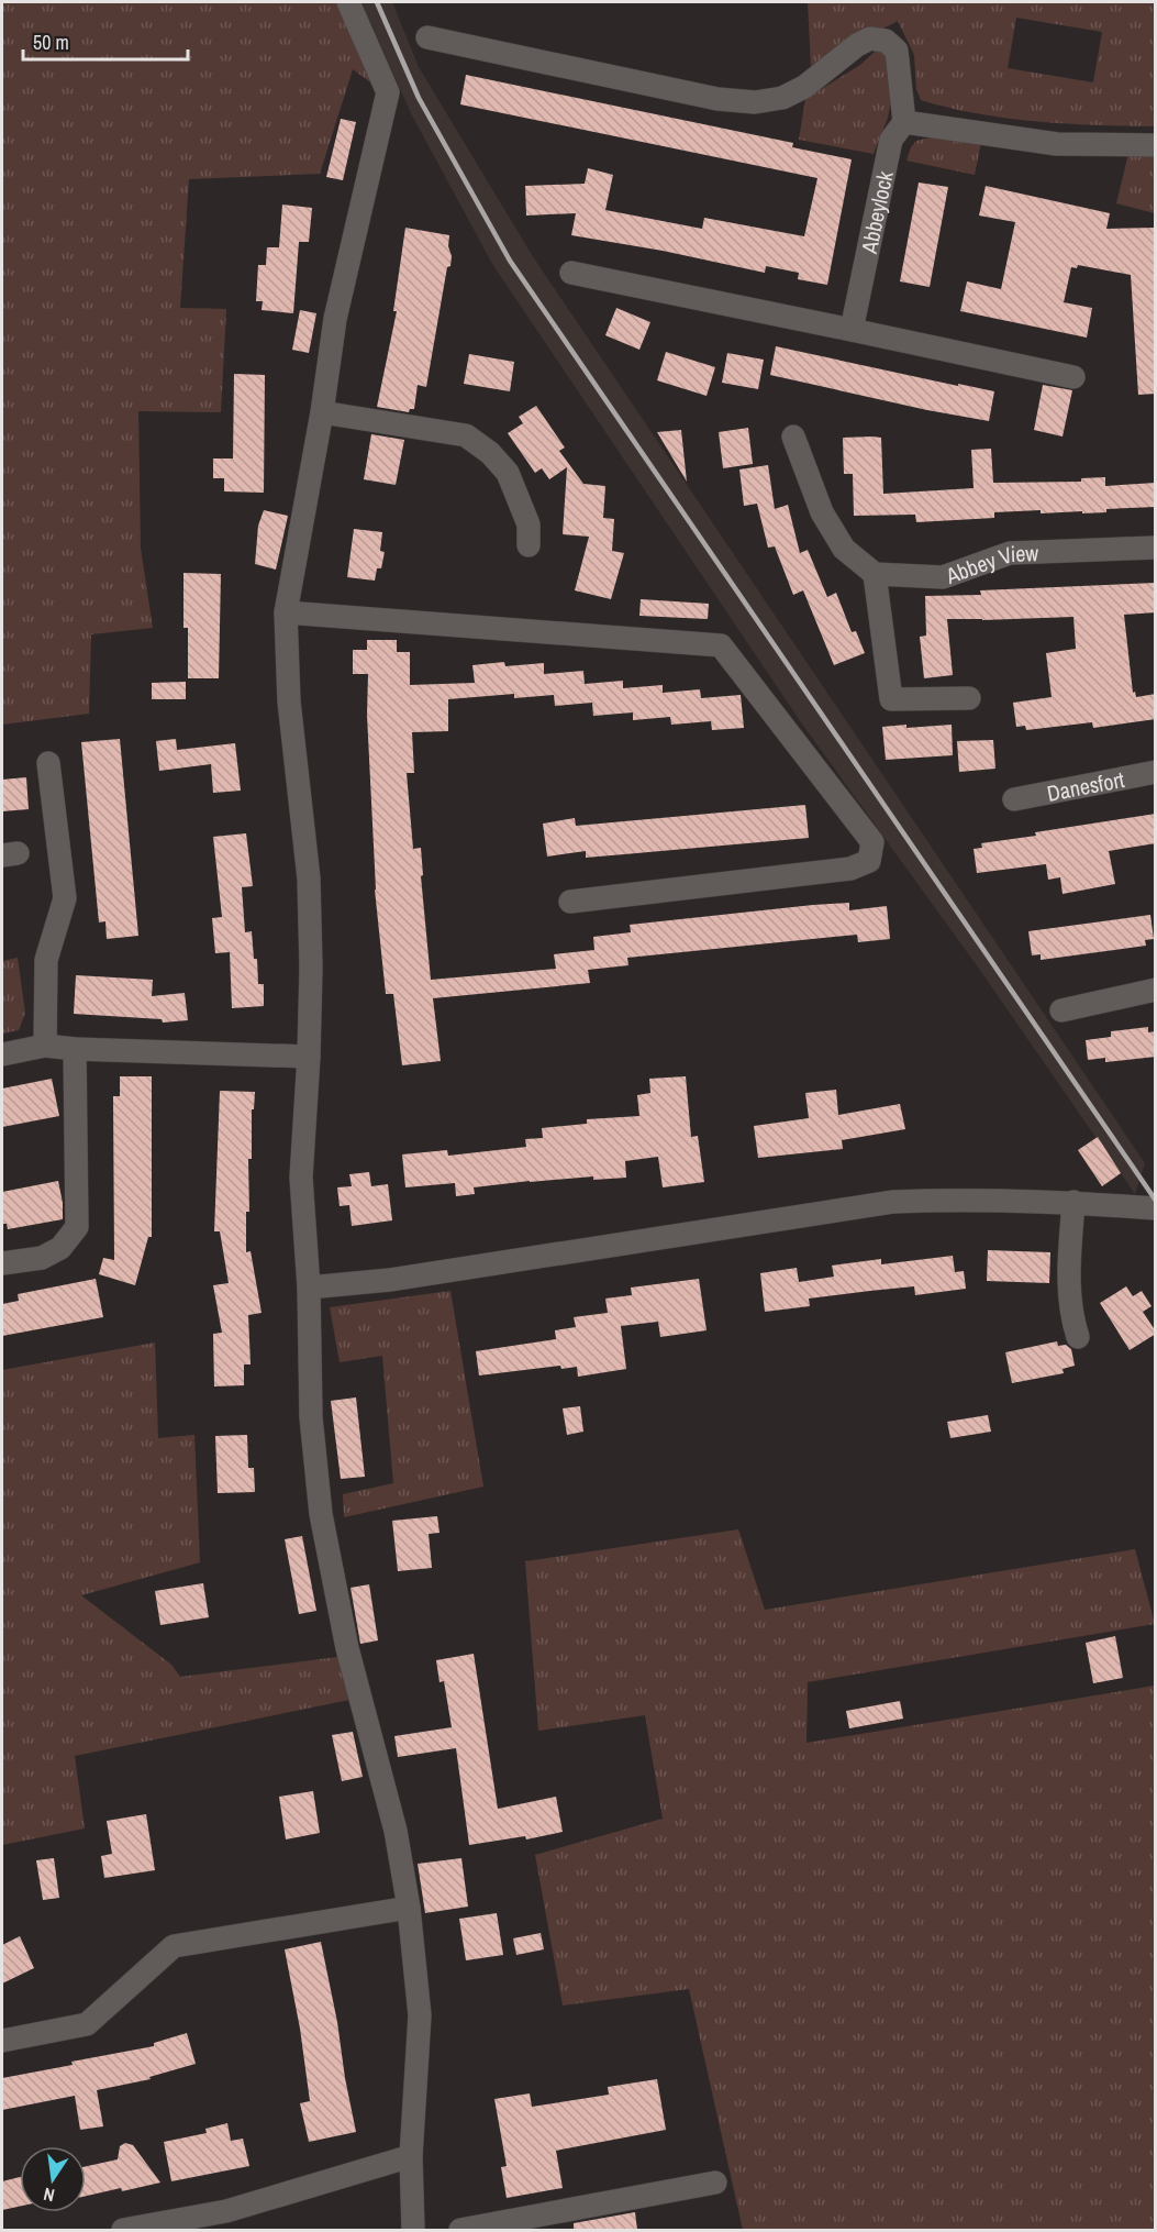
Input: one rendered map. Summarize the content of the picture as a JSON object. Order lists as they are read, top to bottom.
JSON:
{
  "streets": {
    "street": ["Abbeylock", "Abbey View", "Danesfort"]
  },
  "scale_bar": "50 m",
  "north": "bottom"
}
